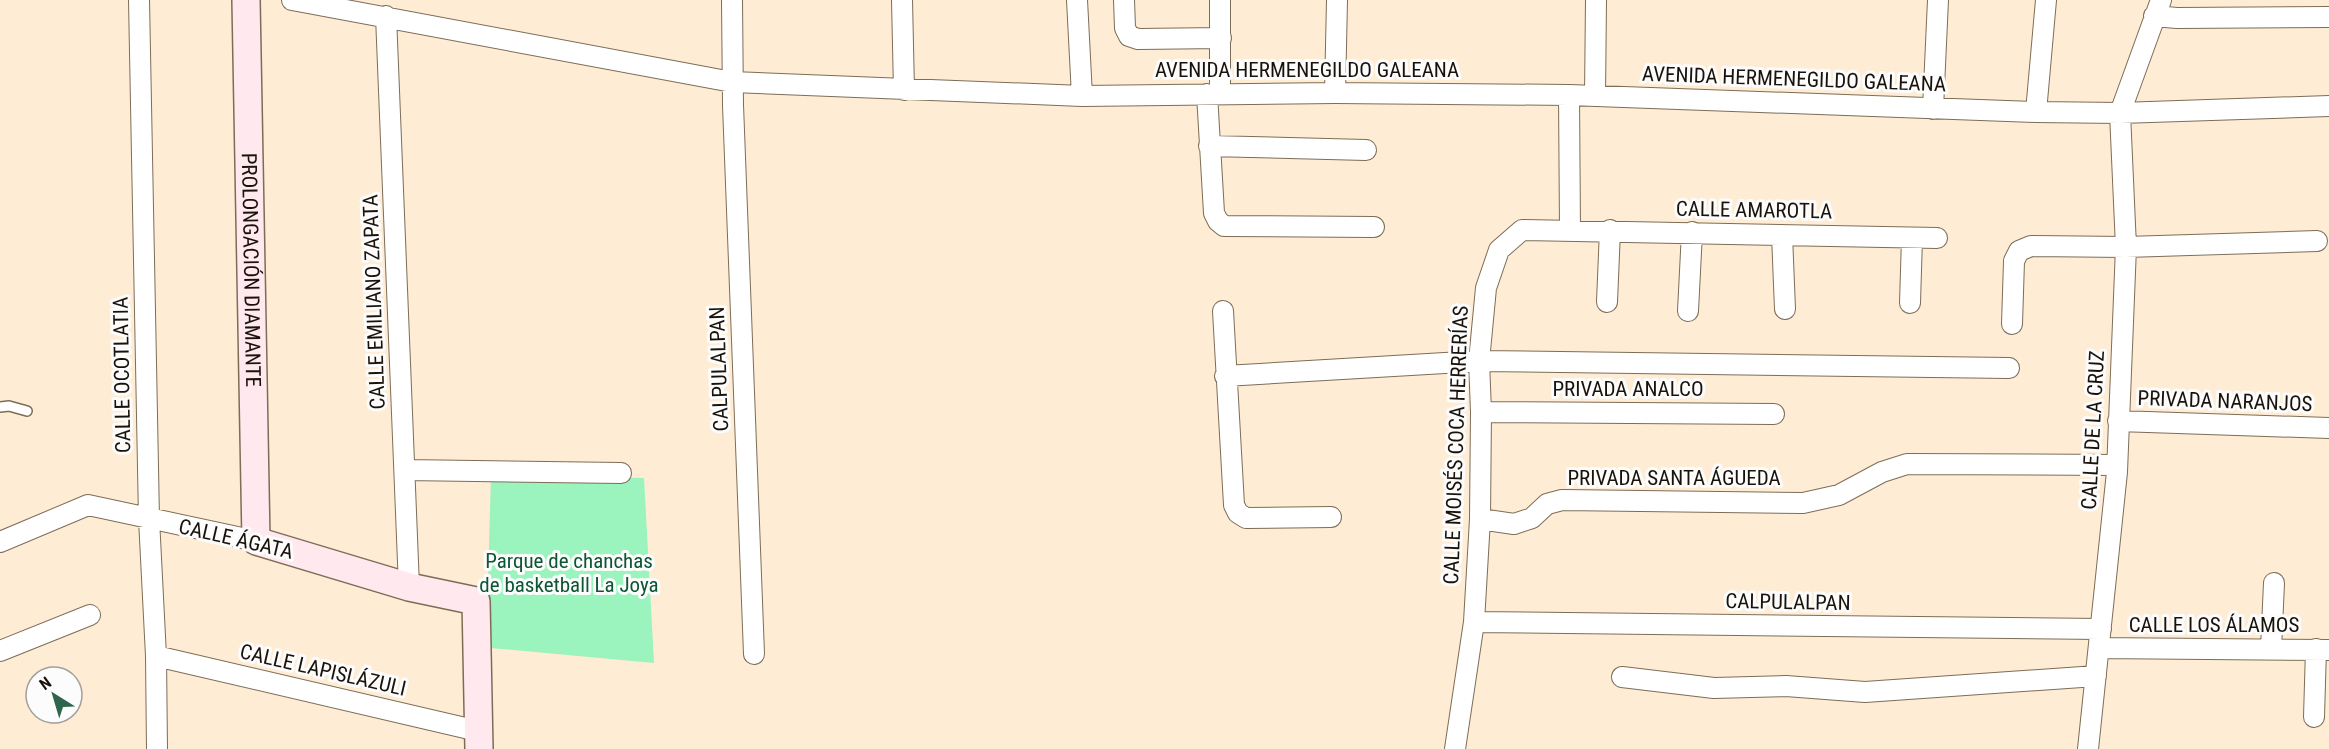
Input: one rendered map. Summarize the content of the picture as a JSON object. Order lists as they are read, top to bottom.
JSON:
{
  "streets": {
    "street": [
      "AVENIDA HERMENEGILDO GALEANA",
      "CALLE AMAROTLA",
      "PROLONGACIÓN DIAMANTE",
      "CALLE EMILIANO ZAPATA",
      "CALPULALPAN",
      "CALLE OCOTLATIA",
      "PRIVADA ANALCO",
      "PRIVADA NARANJOS",
      "CALLE DE LA CRUZ",
      "CALLE MOISÉS COCA HERRERÍAS",
      "PRIVADA SANTA ÁGUEDA",
      "CALLE ÁGATA",
      "CALLE LOS ÁLAMOS",
      "CALLE LAPISLÁZULI"
    ]
  },
  "crossings": [
    ["AVENIDA HERMENEGILDO GALEANA", "CALLE EMILIANO ZAPATA"],
    ["AVENIDA HERMENEGILDO GALEANA", "CALPULALPAN"],
    ["AVENIDA HERMENEGILDO GALEANA", "CALLE DE LA CRUZ"],
    ["CALLE AMAROTLA", "CALLE MOISÉS COCA HERRERÍAS"],
    ["PROLONGACIÓN DIAMANTE", "CALLE ÁGATA"],
    ["CALLE EMILIANO ZAPATA", "CALLE ÁGATA"],
    ["CALPULALPAN", "CALLE DE LA CRUZ"],
    ["CALPULALPAN", "CALLE MOISÉS COCA HERRERÍAS"],
    ["CALPULALPAN", "CALLE LOS ÁLAMOS"],
    ["CALLE OCOTLATIA", "CALLE ÁGATA"],
    ["CALLE OCOTLATIA", "CALLE LAPISLÁZULI"],
    ["PRIVADA ANALCO", "CALLE MOISÉS COCA HERRERÍAS"],
    ["PRIVADA NARANJOS", "CALLE DE LA CRUZ"],
    ["CALLE DE LA CRUZ", "PRIVADA SANTA ÁGUEDA"],
    ["CALLE DE LA CRUZ", "CALLE LOS ÁLAMOS"],
    ["CALLE MOISÉS COCA HERRERÍAS", "PRIVADA SANTA ÁGUEDA"],
    ["CALLE ÁGATA", "CALLE LAPISLÁZULI"]
  ],
  "parks": ["Parque de chanchas de basketball La Joya"],
  "north": "top left"
}
